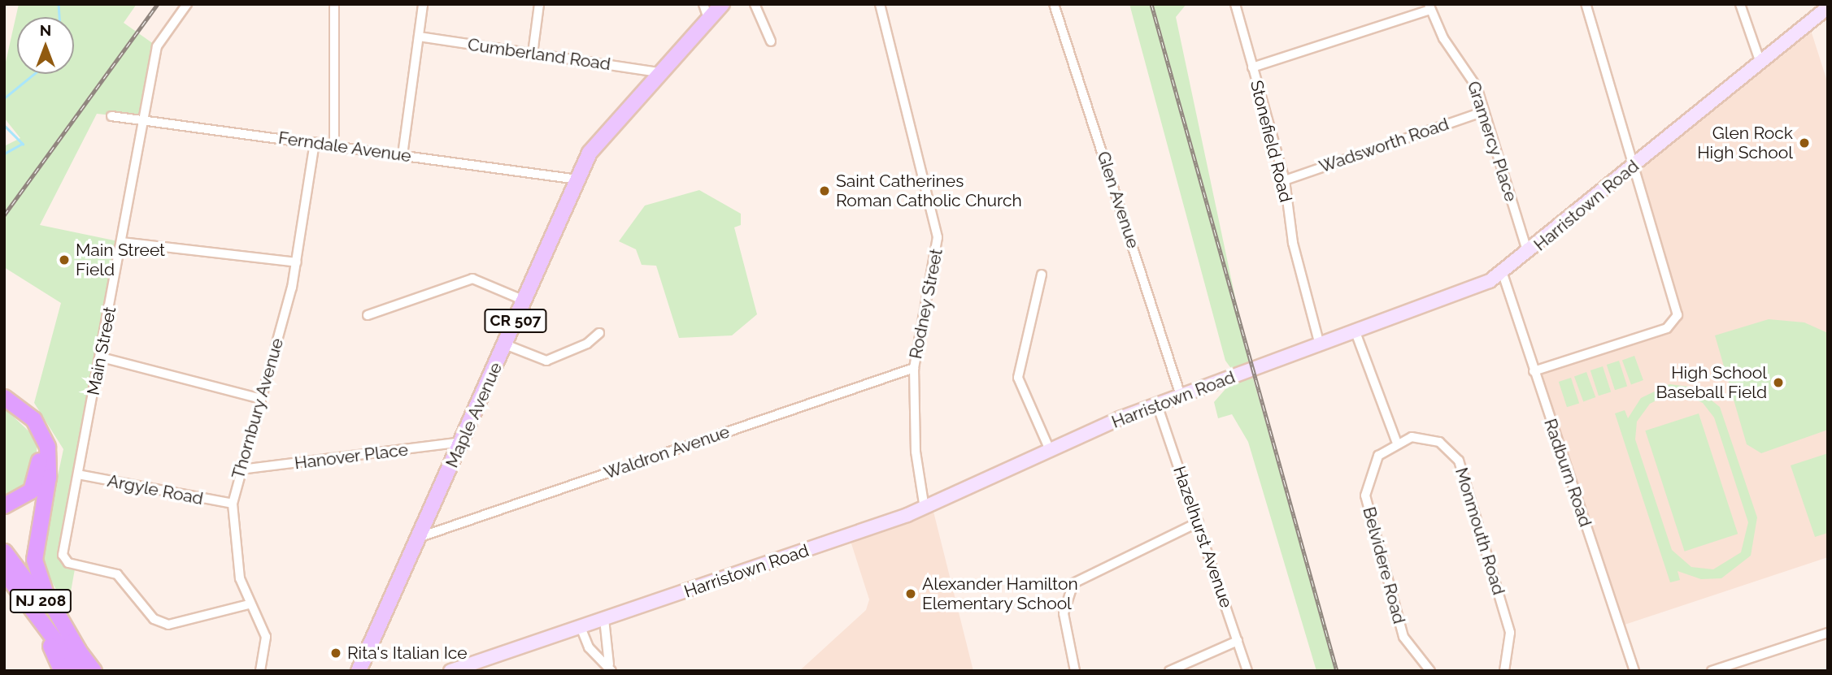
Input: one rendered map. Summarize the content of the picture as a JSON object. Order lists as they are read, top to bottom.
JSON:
{
  "streets": {
    "highway": ["NJ 208"],
    "main road": ["CR 507", "Maple Avenue"],
    "street": [
      "Cumberland Road",
      "Stonefield Road",
      "Gramercy Place",
      "Wadsworth Road",
      "Ferndale Avenue",
      "Glen Avenue",
      "Harristown Road",
      "Rodney Street",
      "Main Street",
      "Thornbury Avenue",
      "Waldron Avenue",
      "Hanover Place",
      "Radburn Road",
      "Argyle Road",
      "Monmouth Road",
      "Hazelhurst Avenue",
      "Belvidere Road"
    ]
  },
  "crossings": [
    ["Cumberland Road", "Maple Avenue"],
    ["Stonefield Road", "Wadsworth Road"],
    ["Stonefield Road", "Harristown Road"],
    ["Gramercy Place", "Wadsworth Road"],
    ["Gramercy Place", "Harristown Road"],
    ["Ferndale Avenue", "Main Street"],
    ["Ferndale Avenue", "Thornbury Avenue"],
    ["Ferndale Avenue", "Maple Avenue"],
    ["Glen Avenue", "Harristown Road"],
    ["Harristown Road", "Rodney Street"],
    ["Harristown Road", "Radburn Road"],
    ["Harristown Road", "Hazelhurst Avenue"],
    ["Rodney Street", "Waldron Avenue"],
    ["Main Street", "Thornbury Avenue"],
    ["Main Street", "Argyle Road"],
    ["Thornbury Avenue", "Hanover Place"],
    ["Thornbury Avenue", "Argyle Road"],
    ["Maple Avenue", "Waldron Avenue"],
    ["Maple Avenue", "Hanover Place"],
    ["Monmouth Road", "Belvidere Road"]
  ],
  "places": [
    "Glen Rock High School",
    "Saint Catherines Roman Catholic Church",
    "Main Street Field",
    "High School Baseball Field",
    "Alexander Hamilton Elementary School",
    "Rita's Italian Ice"
  ],
  "north": "top"
}
